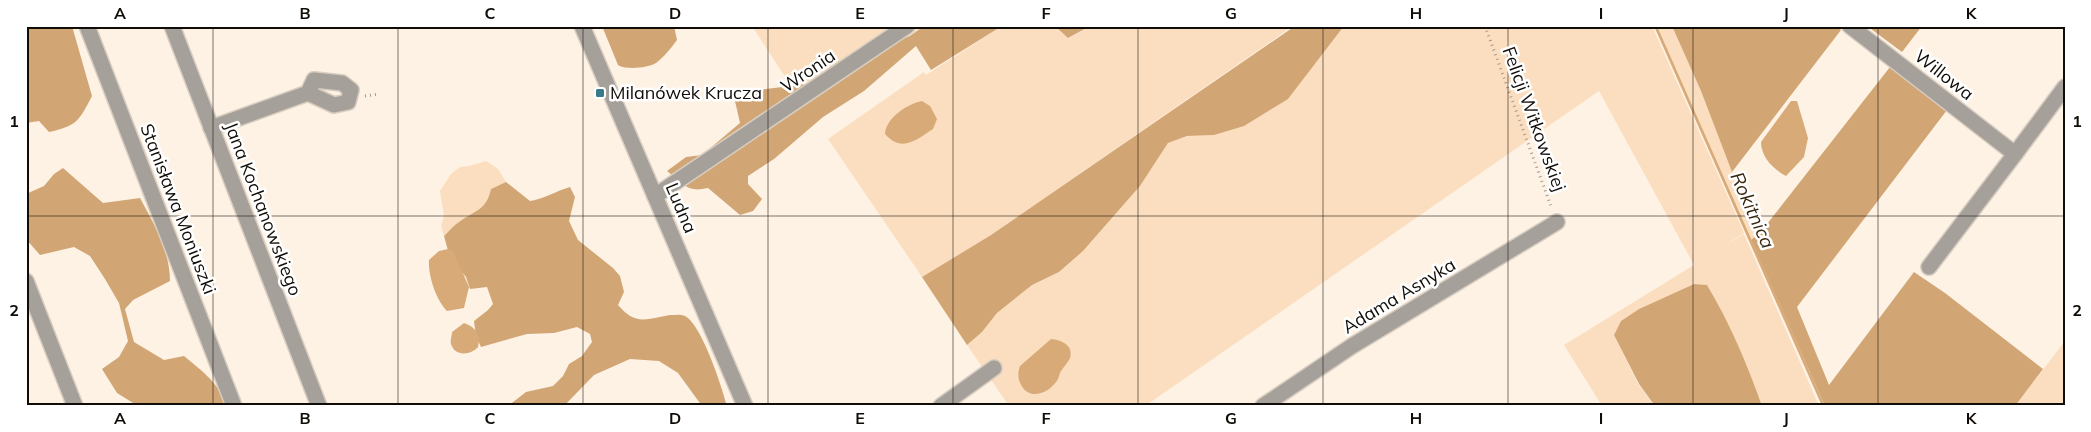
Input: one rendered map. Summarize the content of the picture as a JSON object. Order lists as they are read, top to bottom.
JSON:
{
  "streets": {
    "street": [
      "Wronia",
      "Willowa",
      "Ludna",
      "Stanisława Moniuszki",
      "Jana Kochanowskiego",
      "Adama Asnyka"
    ],
    "path": ["Felicji Witkowskiej"]
  },
  "crossings": [
    ["Wronia", "Ludna"],
    ["Felicji Witkowskiej", "Adama Asnyka"]
  ],
  "water": ["Rokitnica"],
  "places": {
    "transit": ["Milanówek Krucza"]
  },
  "grid": {
    "columns": [
      "A",
      "B",
      "C",
      "D",
      "E",
      "F",
      "G",
      "H",
      "I",
      "J",
      "K"
    ],
    "rows": ["1", "2"]
  }
}
